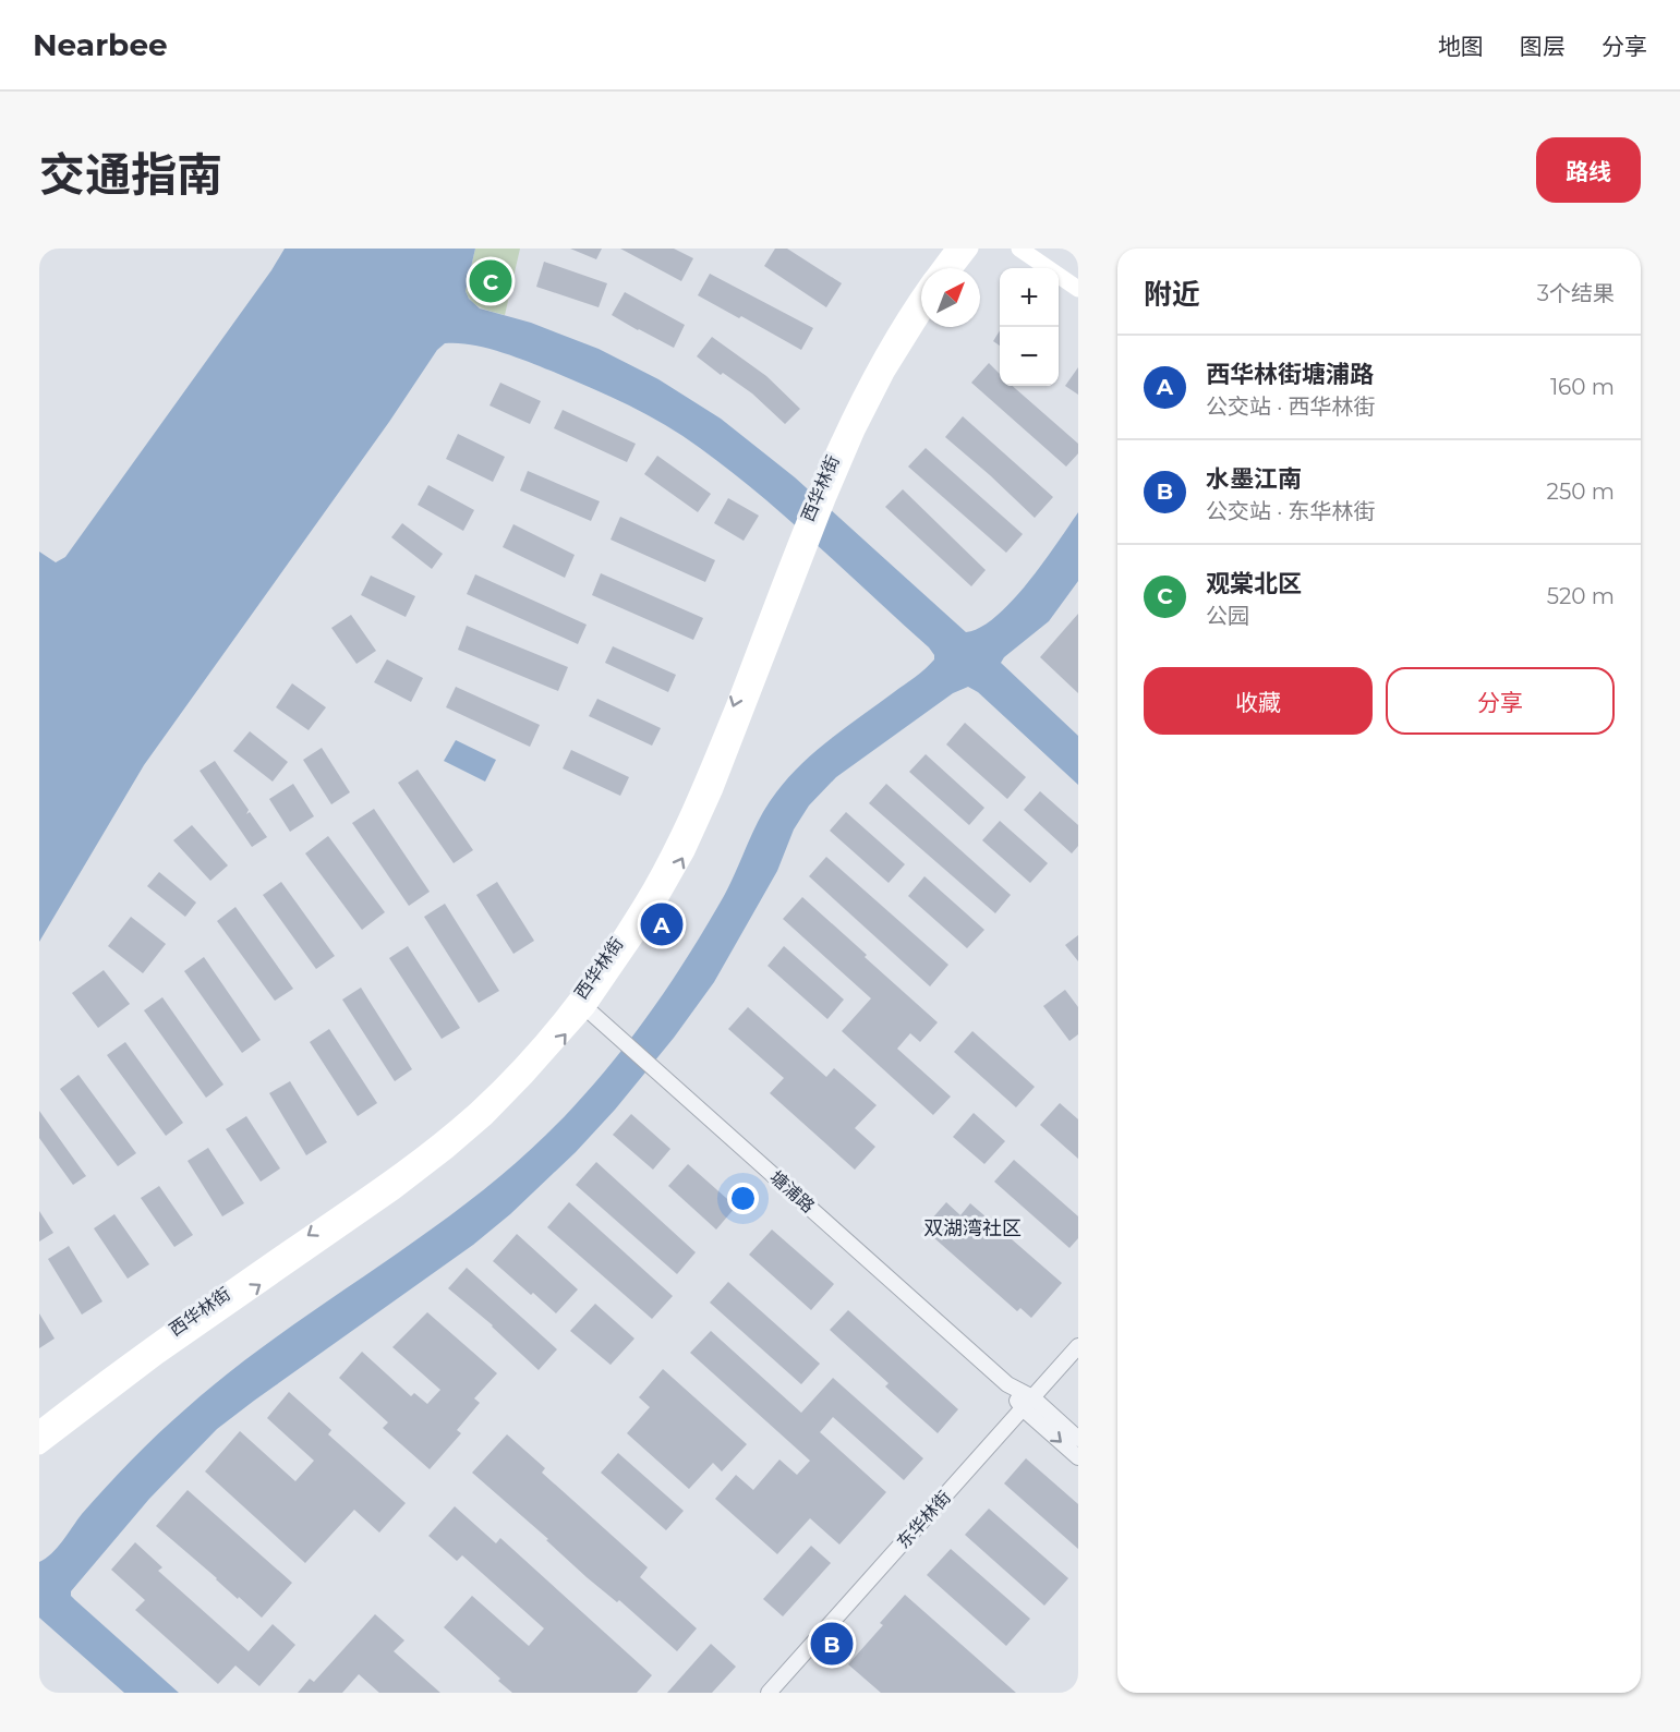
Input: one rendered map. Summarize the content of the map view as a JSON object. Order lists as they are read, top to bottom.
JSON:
{
  "streets": {
    "main road": ["西华林街"],
    "street": ["塘浦路", "东华林街"]
  },
  "crossings": [
    ["西华林街", "塘浦路"],
    ["塘浦路", "东华林街"]
  ],
  "districts": ["双湖湾社区"],
  "north": "top right",
  "page": {
    "header": "Nearbee",
    "nav": ["地图", "图层", "分享"],
    "title": "交通指南",
    "buttons": [
      "路线",
      ["收藏", "分享"]
    ],
    "heading": ["附近", "3个结果"],
    "pins": ["C", "A", "B"],
    "map_buttons": ["+", "−"],
    "list": [
      {
        "mark": "A",
        "name": "西华林街塘浦路",
        "note": "公交站 · 西华林街",
        "value": "160 m"
      },
      {
        "mark": "B",
        "name": "水墨江南",
        "note": "公交站 · 东华林街",
        "value": "250 m"
      },
      {
        "mark": "C",
        "name": "观棠北区",
        "note": "公园",
        "value": "520 m"
      }
    ]
  }
}
